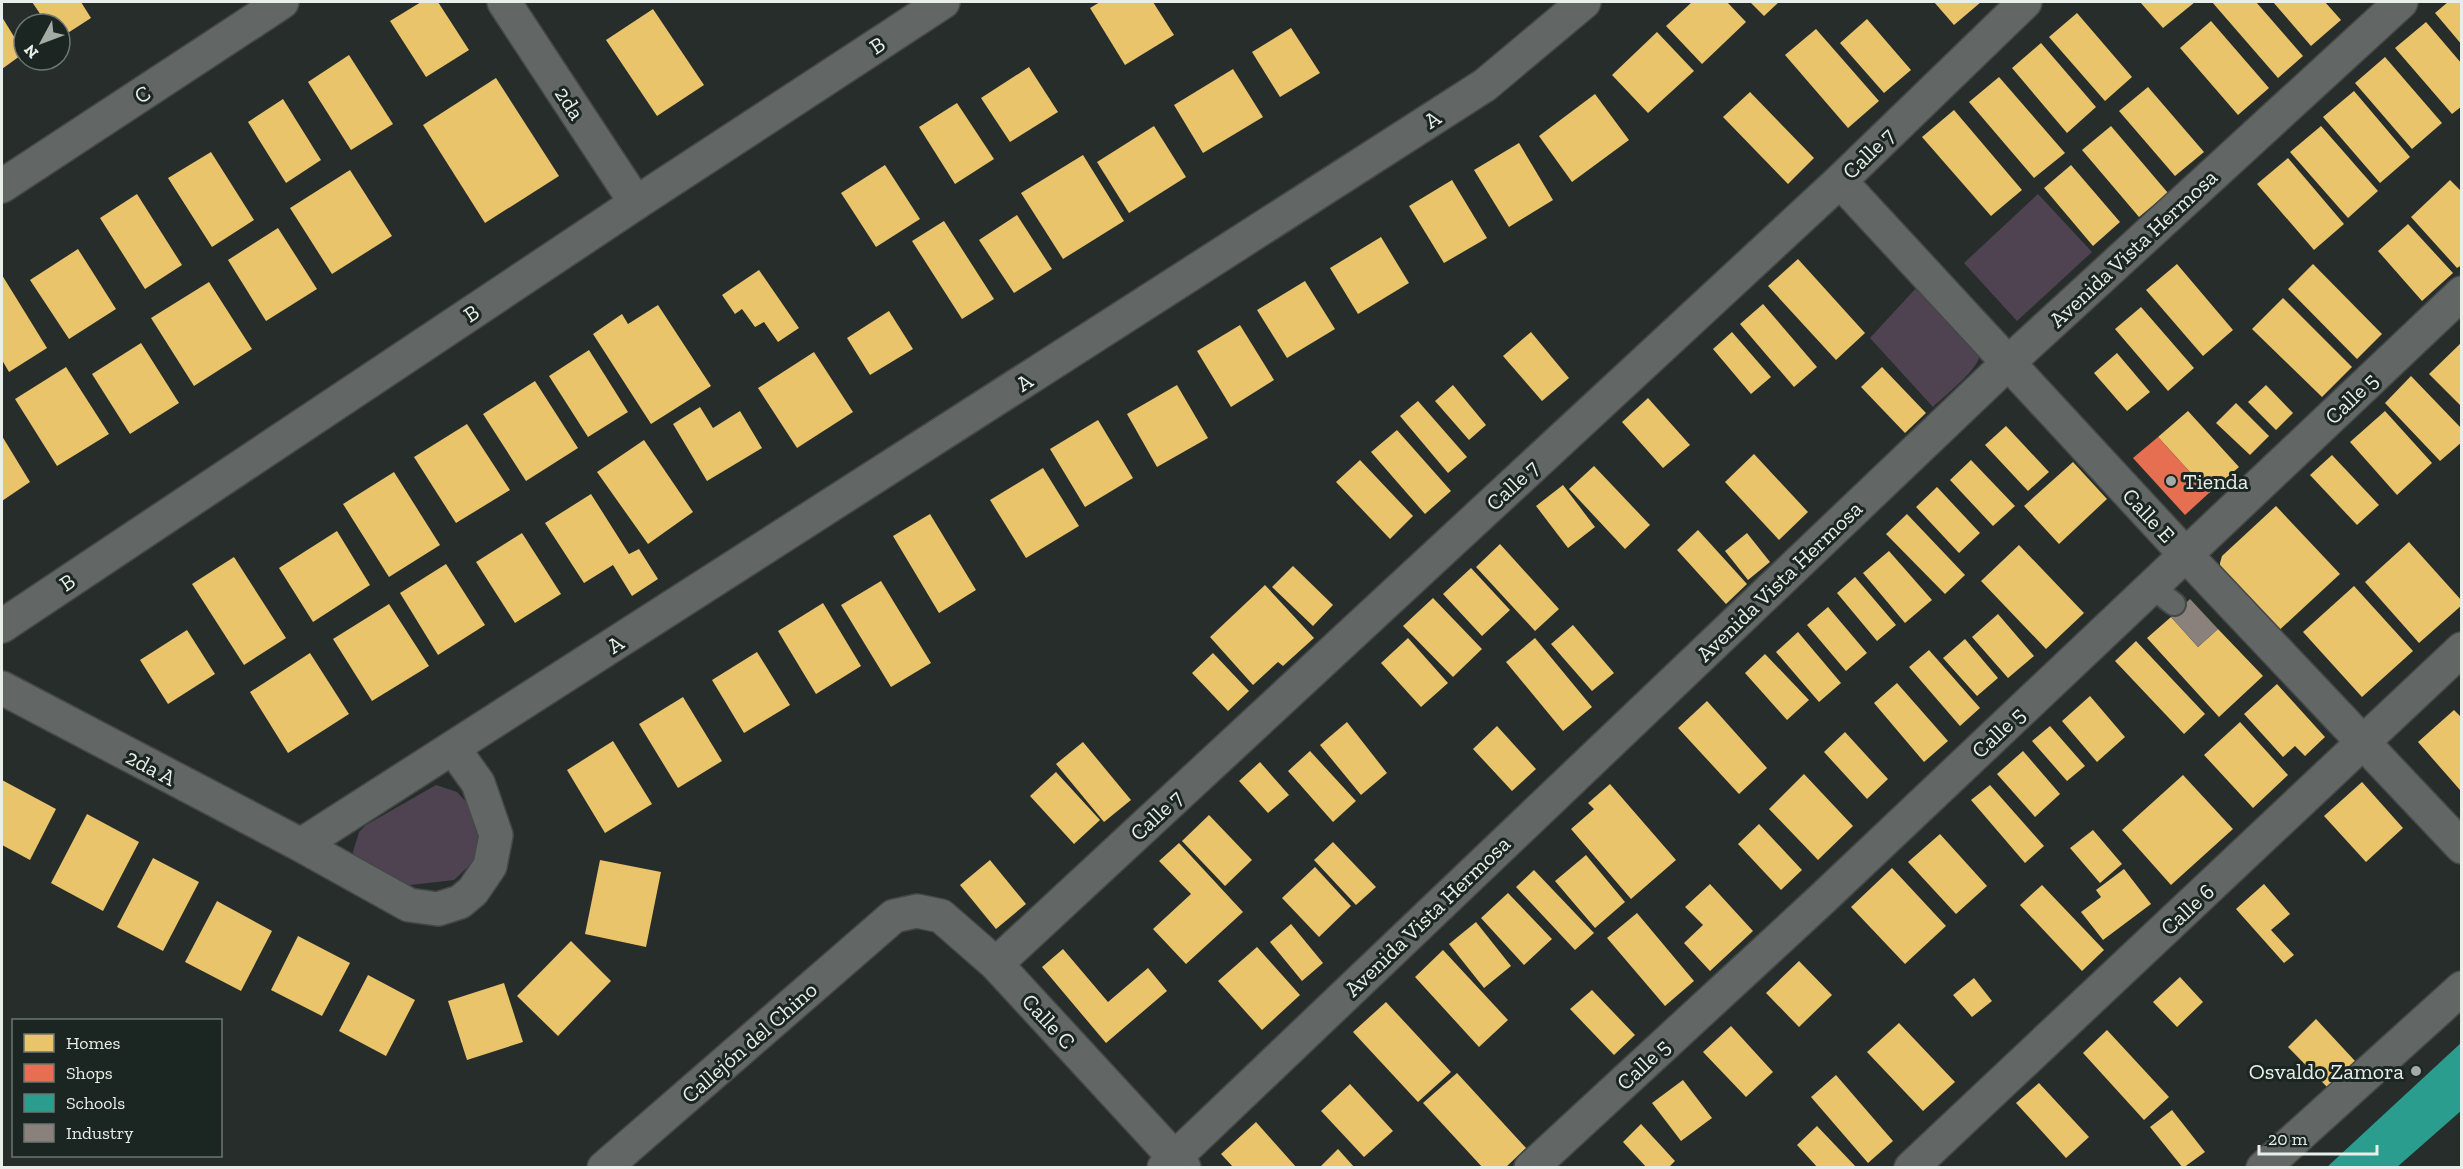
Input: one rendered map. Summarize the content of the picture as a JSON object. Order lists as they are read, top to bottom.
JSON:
{
  "streets": {
    "street": [
      "B",
      "C",
      "2da",
      "A",
      "Calle 7",
      "Avenida Vista Hermosa",
      "Calle 5",
      "Calle E",
      "2da A",
      "Calle 6",
      "Calle C",
      "Callejón del Chino"
    ]
  },
  "crossings": [
    ["B", "2da"],
    ["A", "2da A"],
    ["Calle 7", "Calle E"],
    ["Calle 7", "Calle C"],
    ["Avenida Vista Hermosa", "Calle E"],
    ["Avenida Vista Hermosa", "Calle C"],
    ["Calle 5", "Calle E"],
    ["Calle E", "Calle 6"],
    ["Calle C", "Callejón del Chino"]
  ],
  "places": ["Tienda", "Osvaldo Zamora"],
  "legend": [
    "Homes",
    "Shops",
    "Schools",
    "Industry"
  ],
  "scale_bar": "20 m",
  "north": "bottom left"
}
